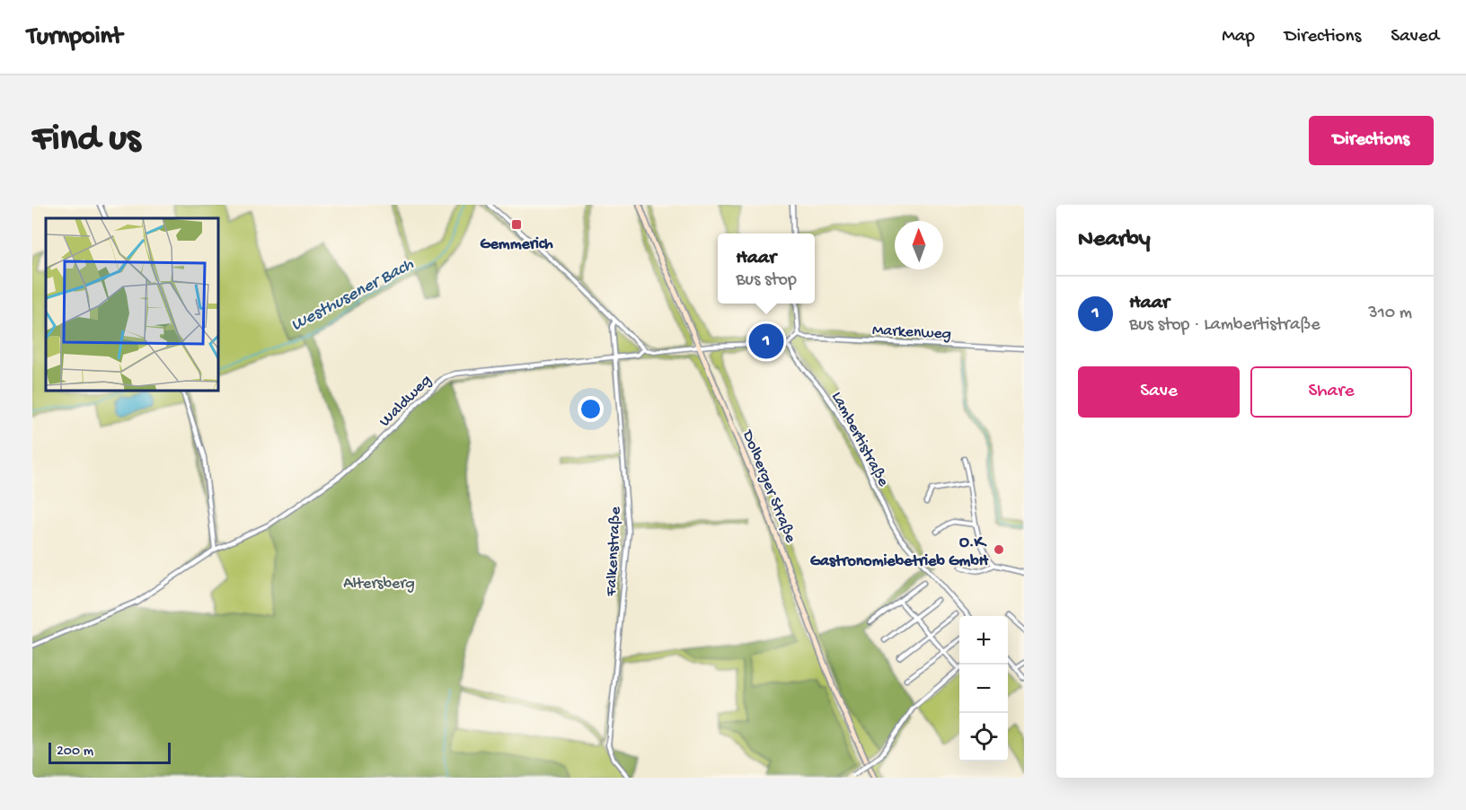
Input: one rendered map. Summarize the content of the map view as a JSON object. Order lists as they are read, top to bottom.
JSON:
{
  "streets": {
    "main road": ["Dolberger Straße"],
    "street": [
      "Markenweg",
      "Waldweg",
      "Lambertistraße",
      "Falkenstraße"
    ]
  },
  "crossings": [
    ["Waldweg", "Falkenstraße"]
  ],
  "water": ["Westhusener Bach"],
  "parks": ["Altersberg"],
  "places": {
    "transit": ["Gemmerich"],
    "other": ["O.K. Gastronomiebetrieb GmbH"]
  },
  "scale_bar": "200 m",
  "north": "top",
  "page": {
    "header": "Turnpoint",
    "nav": ["Map", "Directions", "Saved"],
    "buttons": [
      "Directions",
      ["Save", "Share"]
    ],
    "title": "Find us",
    "heading": "Nearby",
    "popup": ["Haar", "Bus stop"],
    "list": [
      {
        "mark": "1",
        "name": "Haar",
        "note": "Bus stop · Lambertistraße",
        "value": "310 m"
      }
    ],
    "pins": "1",
    "map_buttons": ["+", "−"],
    "scale": "200 m"
  }
}
